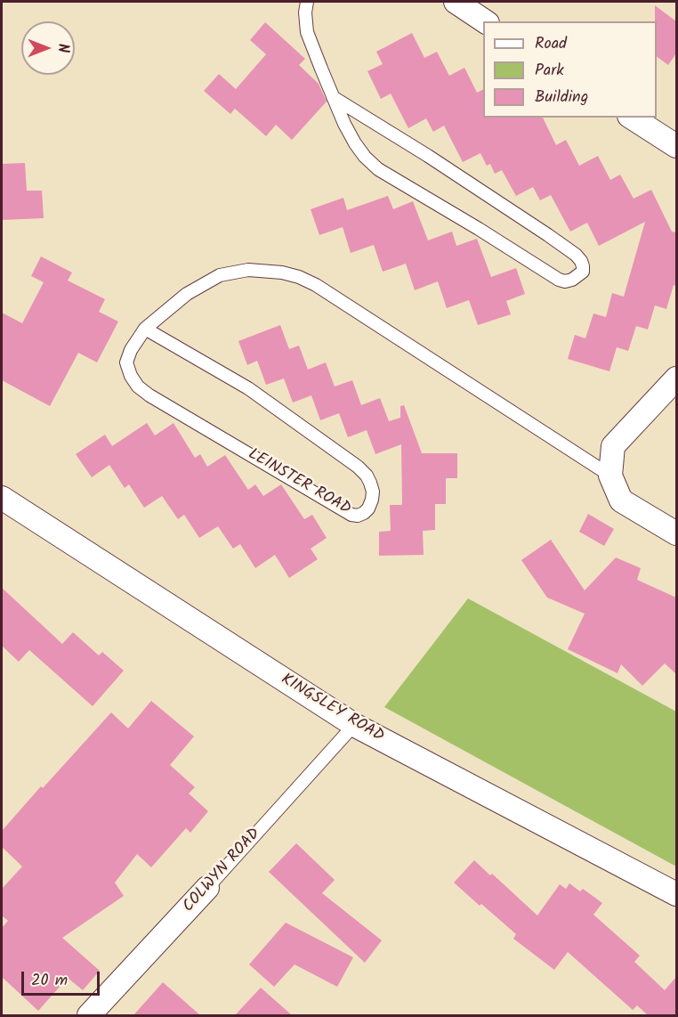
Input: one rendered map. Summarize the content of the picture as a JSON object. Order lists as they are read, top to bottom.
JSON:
{
  "streets": {
    "street": ["KINGSLEY ROAD", "COLWYN ROAD"],
    "lane": ["LEINSTER ROAD"]
  },
  "crossings": [
    ["KINGSLEY ROAD", "COLWYN ROAD"]
  ],
  "legend": ["Road", "Park", "Building"],
  "scale_bar": "20 m",
  "north": "right"
}
